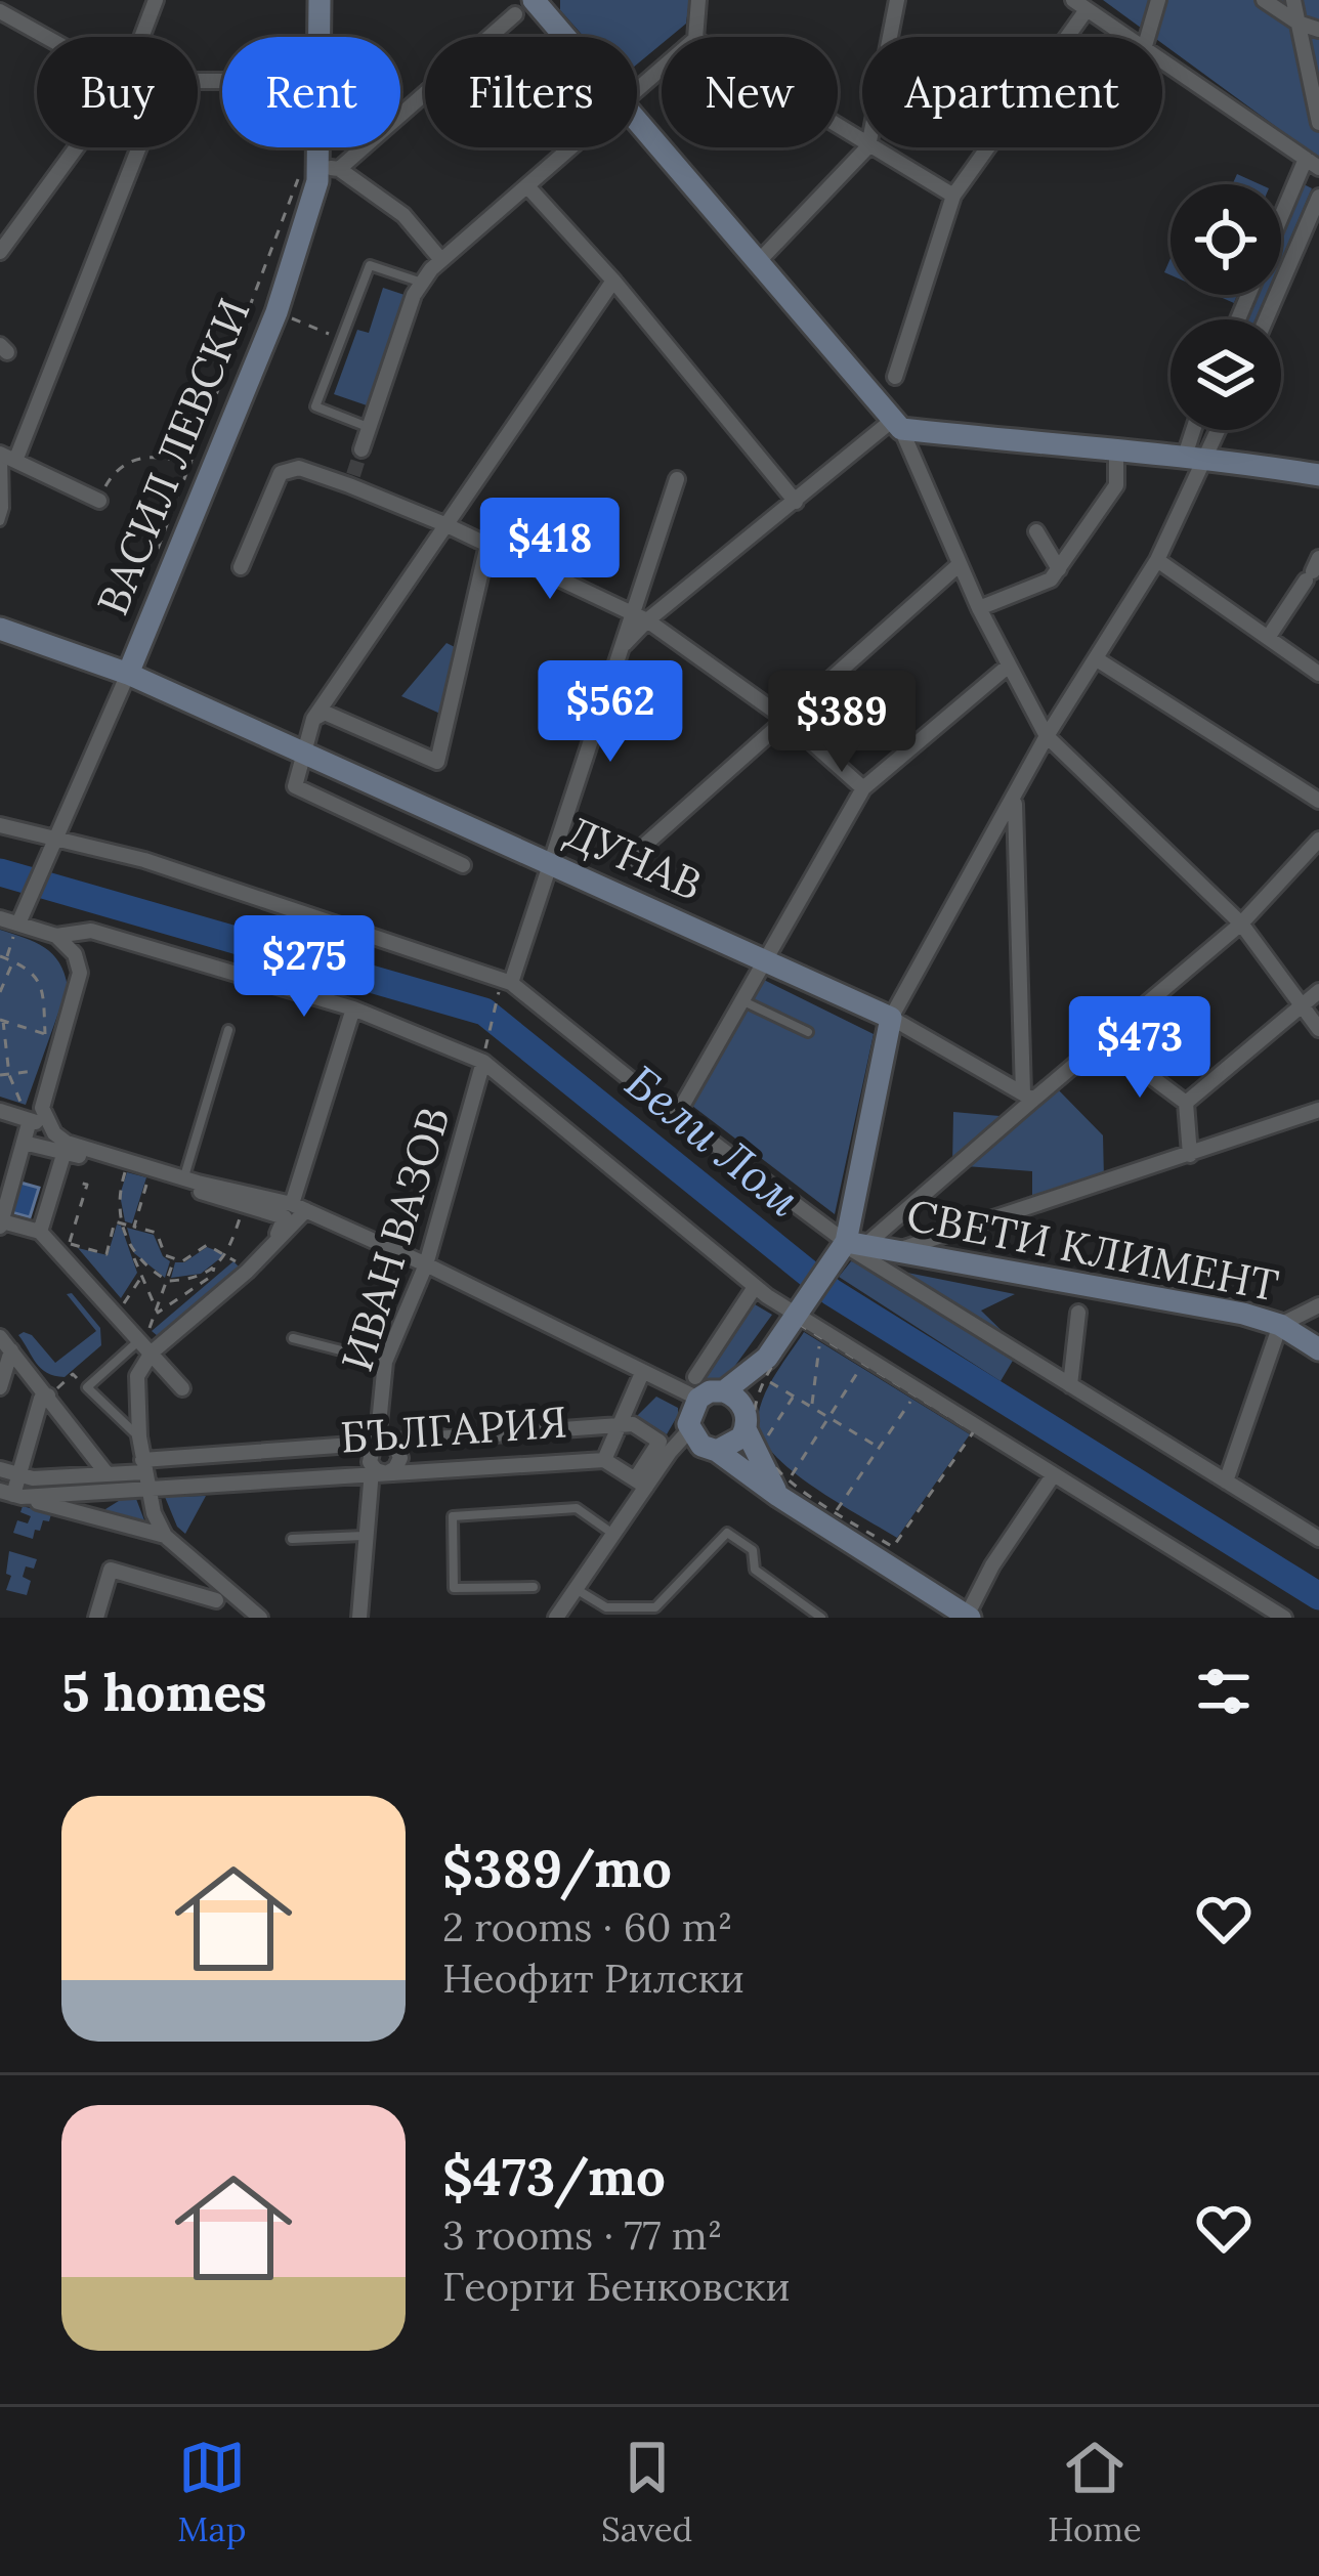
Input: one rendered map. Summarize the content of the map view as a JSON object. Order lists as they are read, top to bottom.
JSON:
{
  "streets": {
    "street": [
      "ВАСИЛ ЛЕВСКИ",
      "ДУНАВ",
      "ИВАН ВАЗОВ",
      "СВЕТИ КЛИМЕНТ",
      "БЪЛГАРИЯ"
    ]
  },
  "crossings": [
    ["ВАСИЛ ЛЕВСКИ", "ДУНАВ"],
    ["ИВАН ВАЗОВ", "БЪЛГАРИЯ"]
  ],
  "water": ["Бели Лом"],
  "page": {
    "chip": [
      "Buy",
      "Rent",
      "Filters",
      "New",
      "Apartment"
    ],
    "price": [
      "$418",
      "$562",
      "$389",
      "$275",
      "$473"
    ],
    "heading": "5 homes",
    "list": [
      {
        "name": "$389/mo",
        "note": "2 rooms · 60 m² · Неофит Рилски"
      },
      {
        "name": "$473/mo",
        "note": "3 rooms · 77 m² · Георги Бенковски"
      }
    ],
    "tabs": ["Map", "Saved", "Home"]
  }
}
